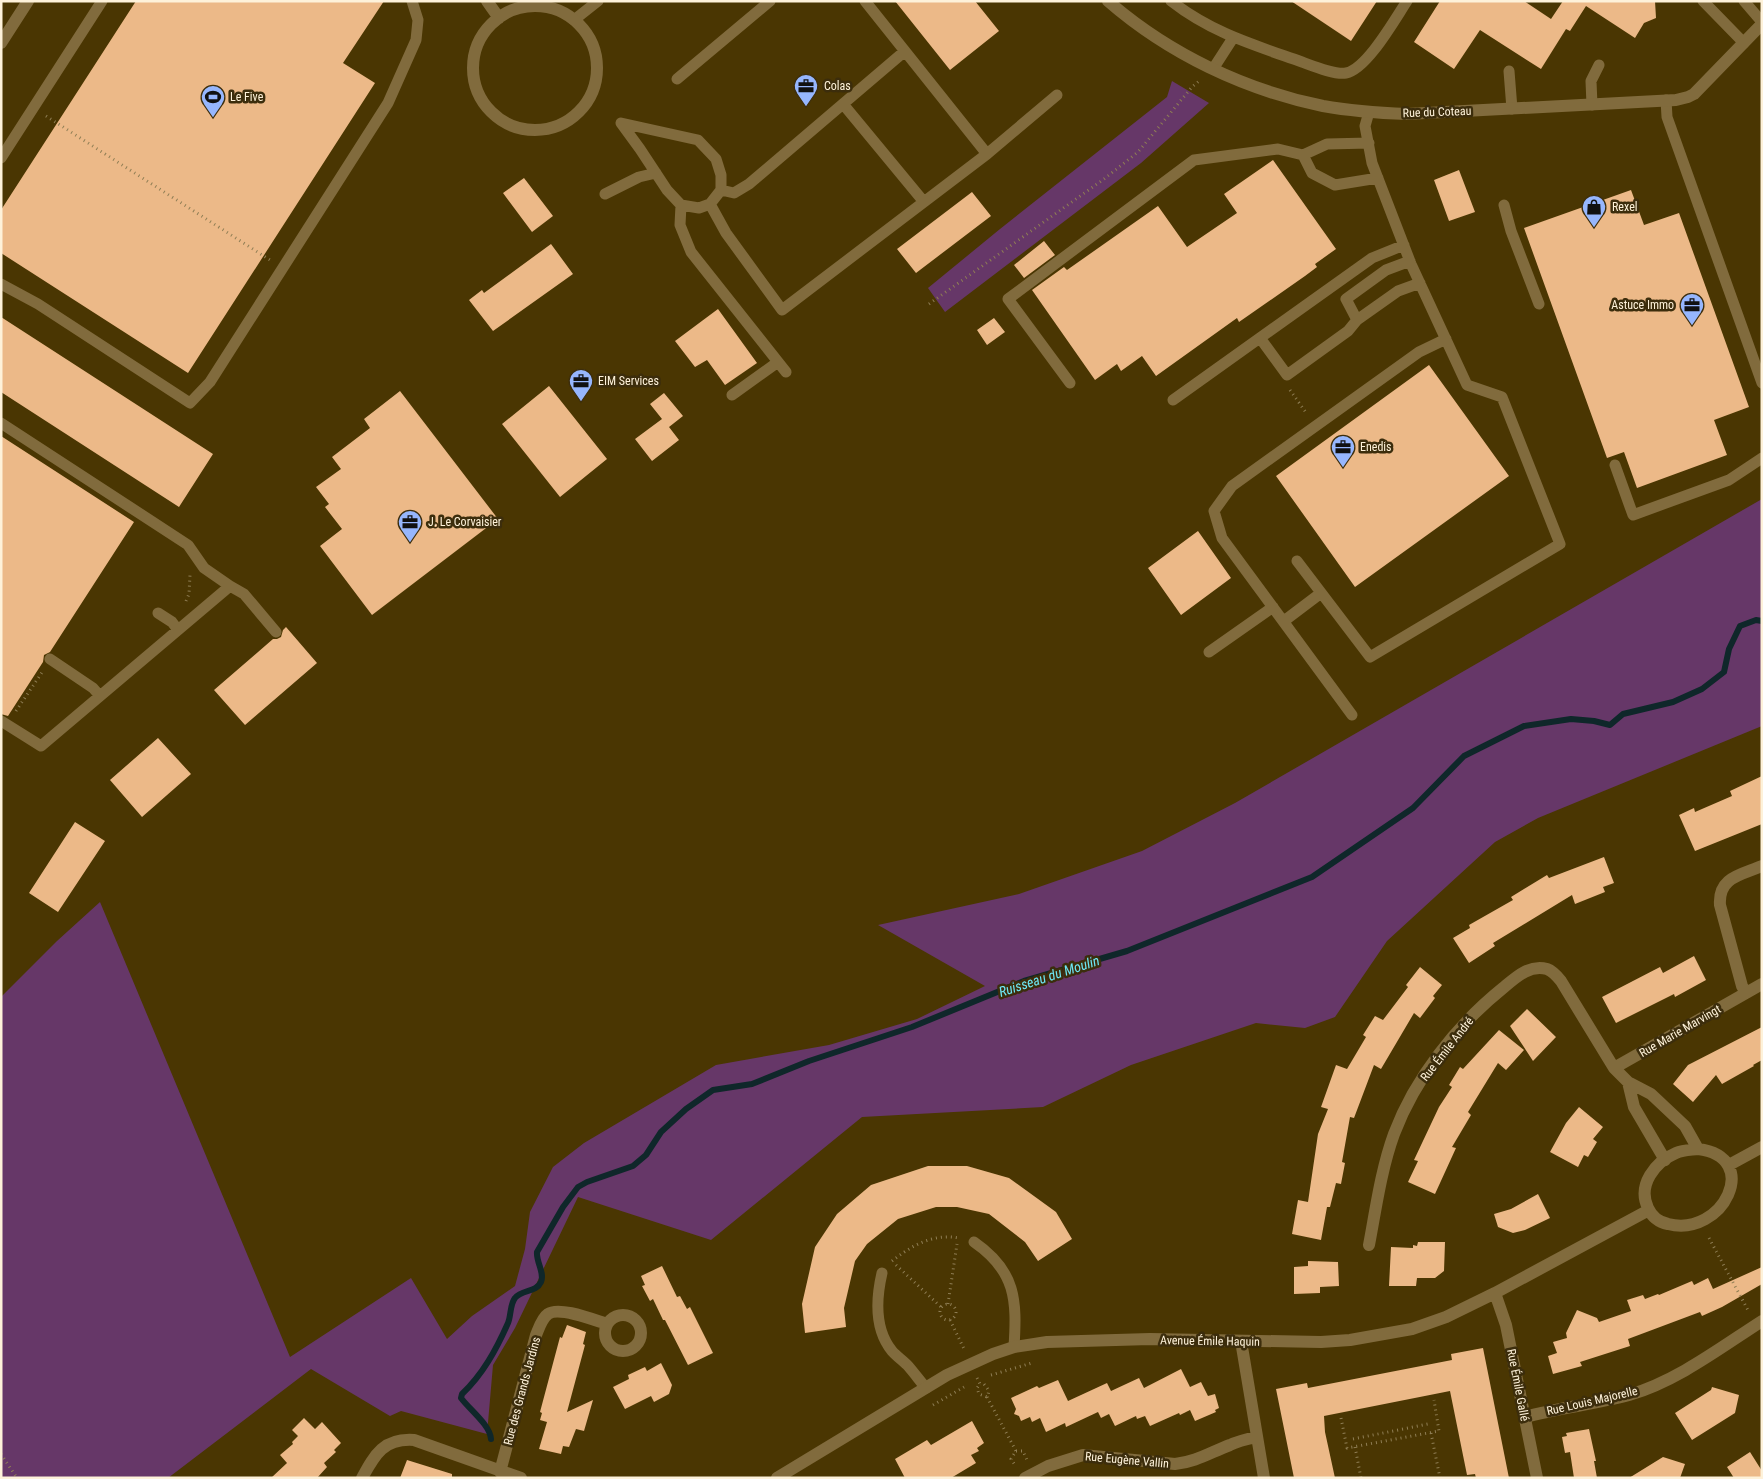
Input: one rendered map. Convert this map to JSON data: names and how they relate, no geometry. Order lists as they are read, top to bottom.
{
  "streets": {
    "street": [
      "Rue du Coteau",
      "Rue Marie Marvingt",
      "Rue Émile André",
      "Avenue Émile Haquin",
      "Rue Émile Gallé",
      "Rue des Grands Jardins",
      "Rue Louis Majorelle",
      "Rue Eugène Vallin"
    ]
  },
  "crossings": [
    ["Rue Marie Marvingt", "Rue Émile André"],
    ["Rue Émile André", "Avenue Émile Haquin"],
    ["Avenue Émile Haquin", "Rue Émile Gallé"],
    ["Rue Émile Gallé", "Rue Louis Majorelle"]
  ],
  "water": ["Ruisseau du Moulin"],
  "places": {
    "office": [
      "Colas",
      "Astuce Immo",
      "EIM Services",
      "Enedis",
      "J. Le Corvaisier"
    ],
    "sports": ["Le Five"],
    "shop": ["Rexel"]
  }
}
